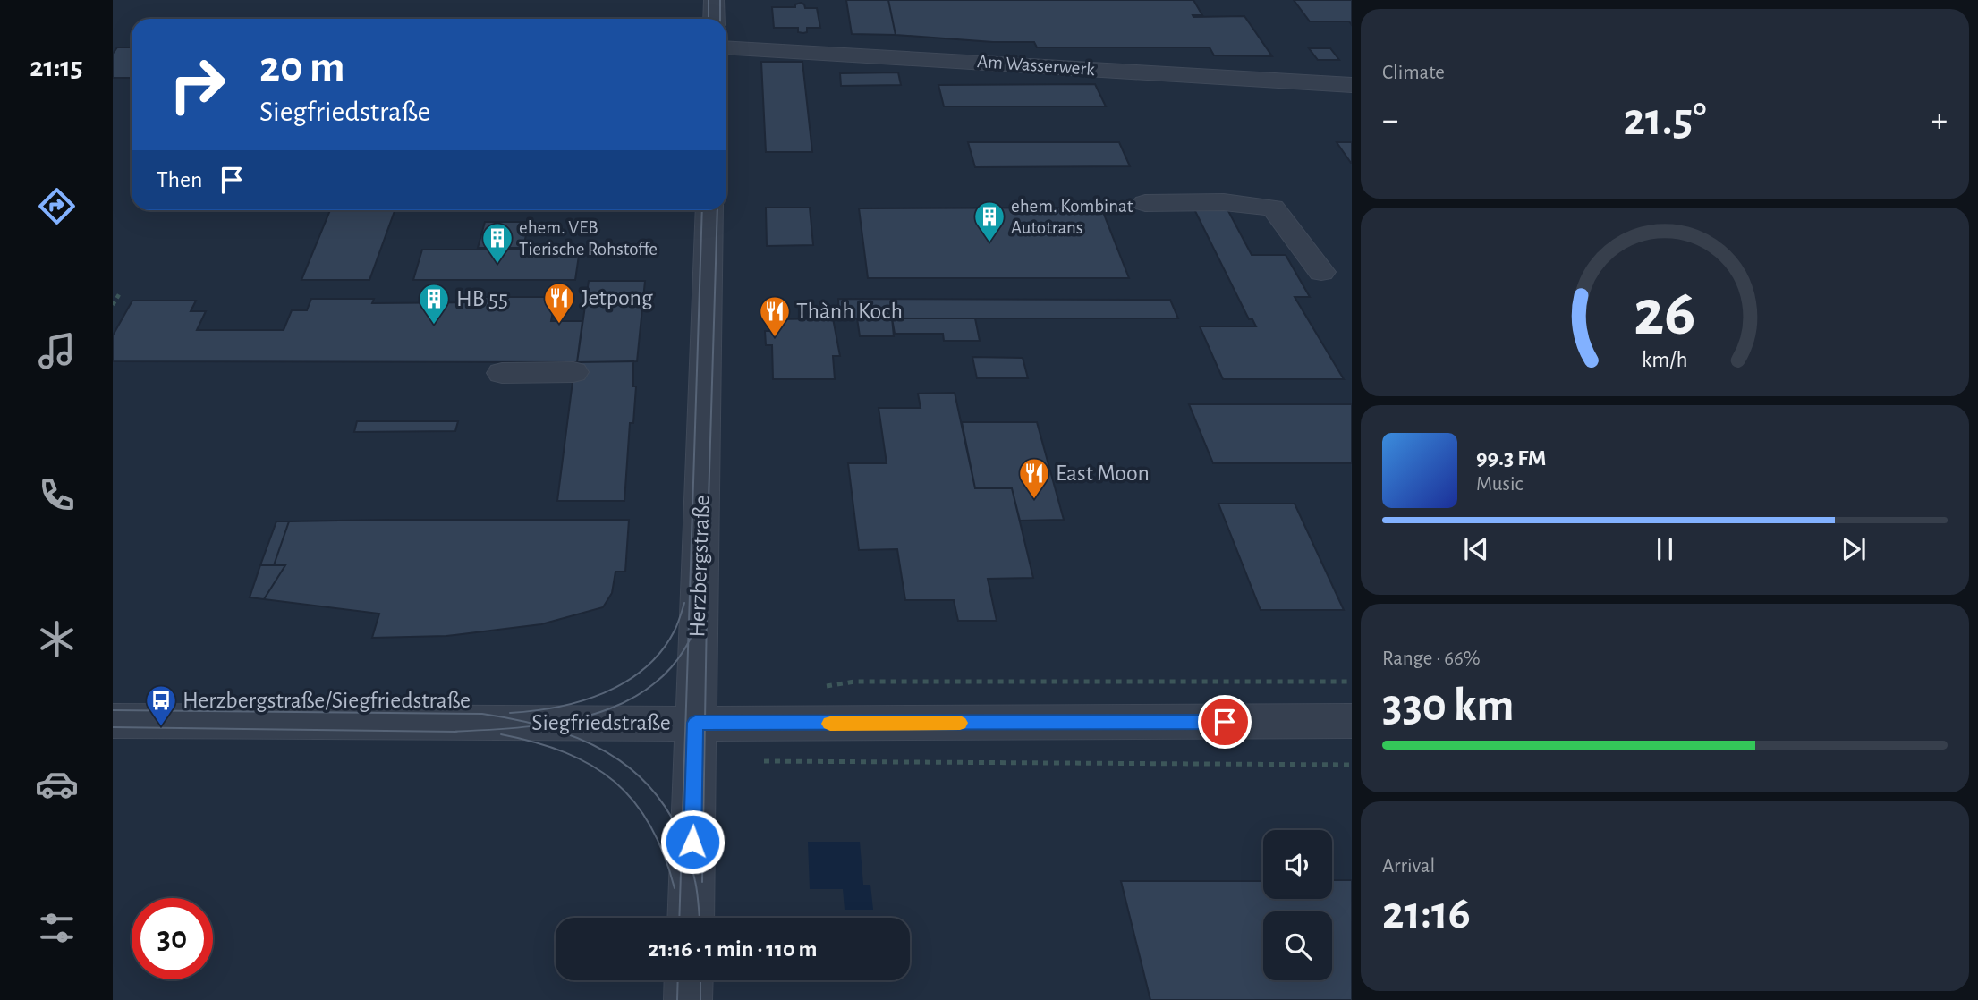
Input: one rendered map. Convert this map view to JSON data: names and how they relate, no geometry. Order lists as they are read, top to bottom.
{
  "streets": {
    "street": ["Am Wasserwerk", "Herzbergstraße", "Siegfriedstraße"]
  },
  "crossings": [
    ["Herzbergstraße", "Siegfriedstraße"]
  ],
  "places": {
    "building": ["ehem. Kombinat Autotrans", "ehem. VEB Tierische Rohstoffe", "HB 55"],
    "restaurant": ["Jetpong", "Thành Koch", "East Moon"],
    "bus stop": ["Herzbergstraße/Siegfriedstraße"]
  },
  "page": {
    "tabs": "21:15",
    "tile": [
      "Climate",
      ["Range · 66%", "330 km"],
      ["Arrival", "21:16"]
    ],
    "turn": ["20 m", "Siegfriedstraße"],
    "heat": ["−", "21.5°", "+"],
    "then": "Then",
    "song": ["99.3 FM", "Music"],
    "limit": "30",
    "trip": "21:16 · 1 min · 110 m",
    "gauge": ["26", "km/h"]
  }
}
